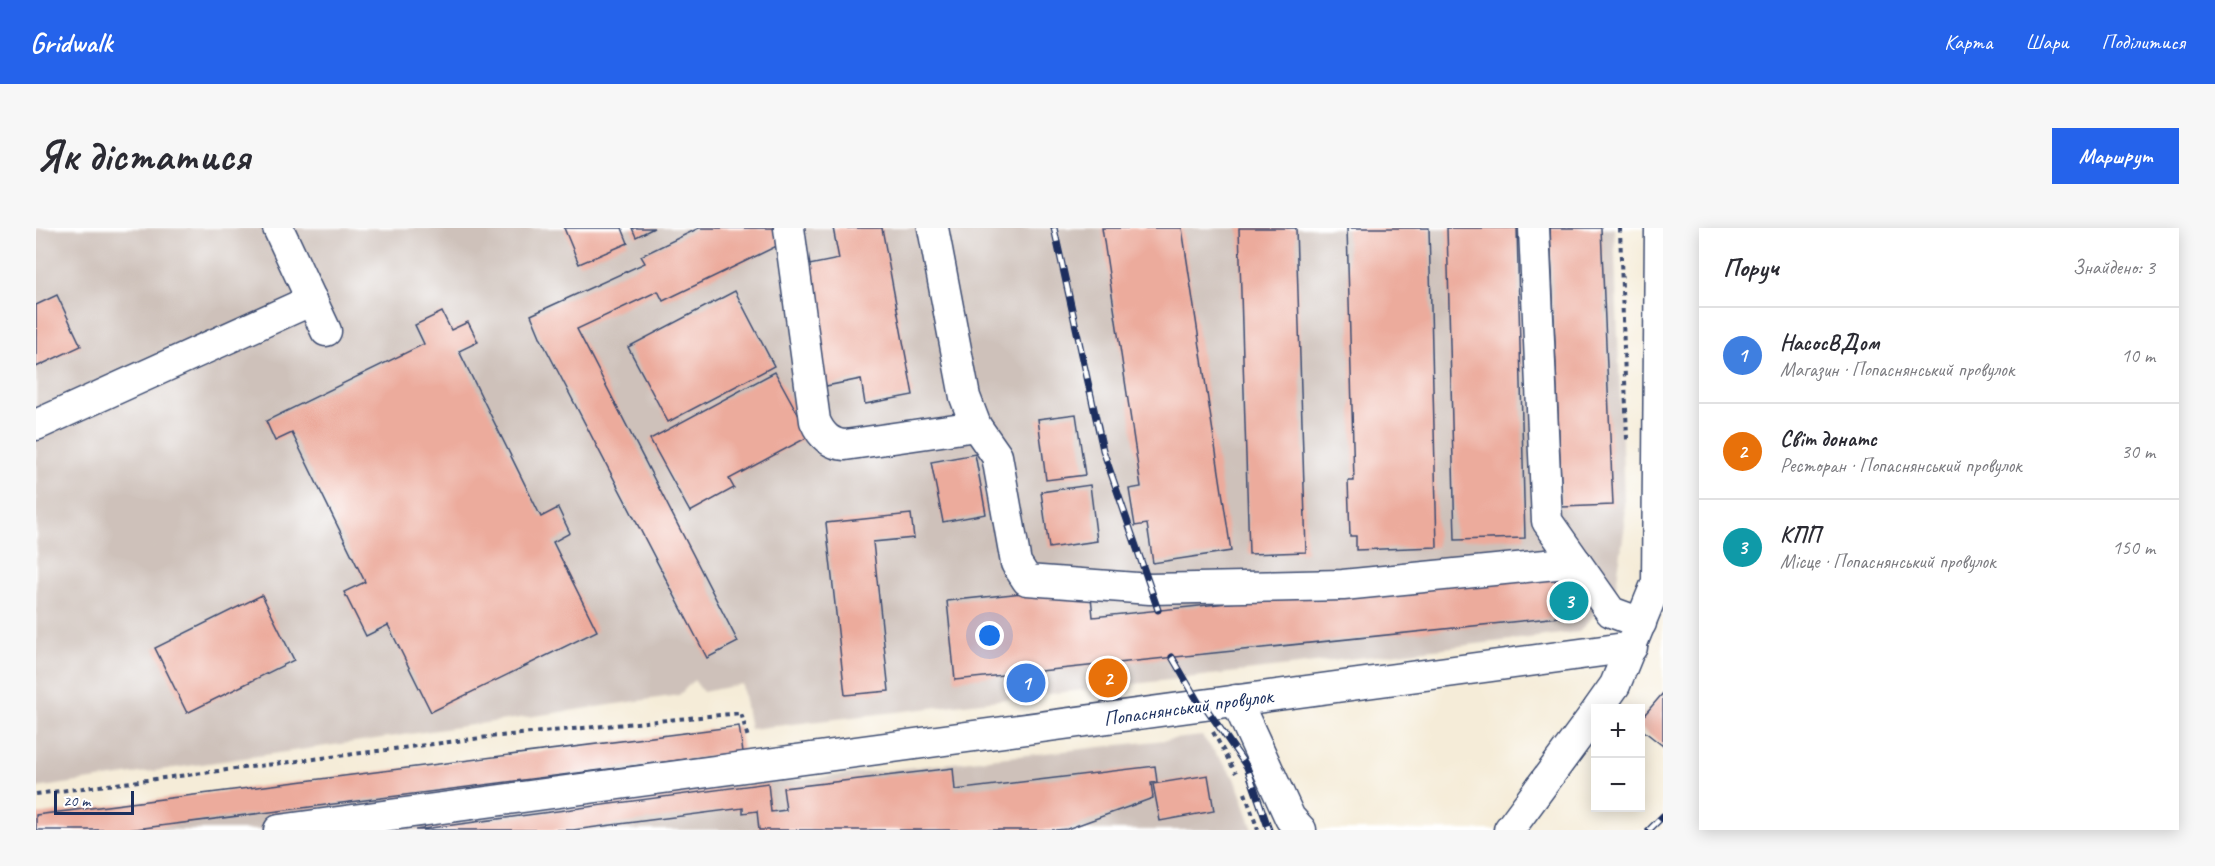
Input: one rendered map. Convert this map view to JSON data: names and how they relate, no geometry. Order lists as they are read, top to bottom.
{
  "streets": {
    "street": ["Попаснянський провулок"]
  },
  "scale_bar": "20 m",
  "page": {
    "header": "Gridwalk",
    "nav": ["Карта", "Шари", "Поділитися"],
    "buttons": "Маршрут",
    "title": "Як дістатися",
    "heading": ["Поруч", "Знайдено: 3"],
    "list": [
      {
        "mark": "1",
        "name": "НасосВДом",
        "note": "Магазин · Попаснянський провулок",
        "value": "10 m"
      },
      {
        "mark": "2",
        "name": "Світ донатс",
        "note": "Ресторан · Попаснянський провулок",
        "value": "30 m"
      },
      {
        "mark": "3",
        "name": "КПП",
        "note": "Місце · Попаснянський провулок",
        "value": "150 m"
      }
    ],
    "pins": ["3", "2", "1"],
    "map_buttons": ["+", "−"],
    "scale": "20 m"
  }
}
